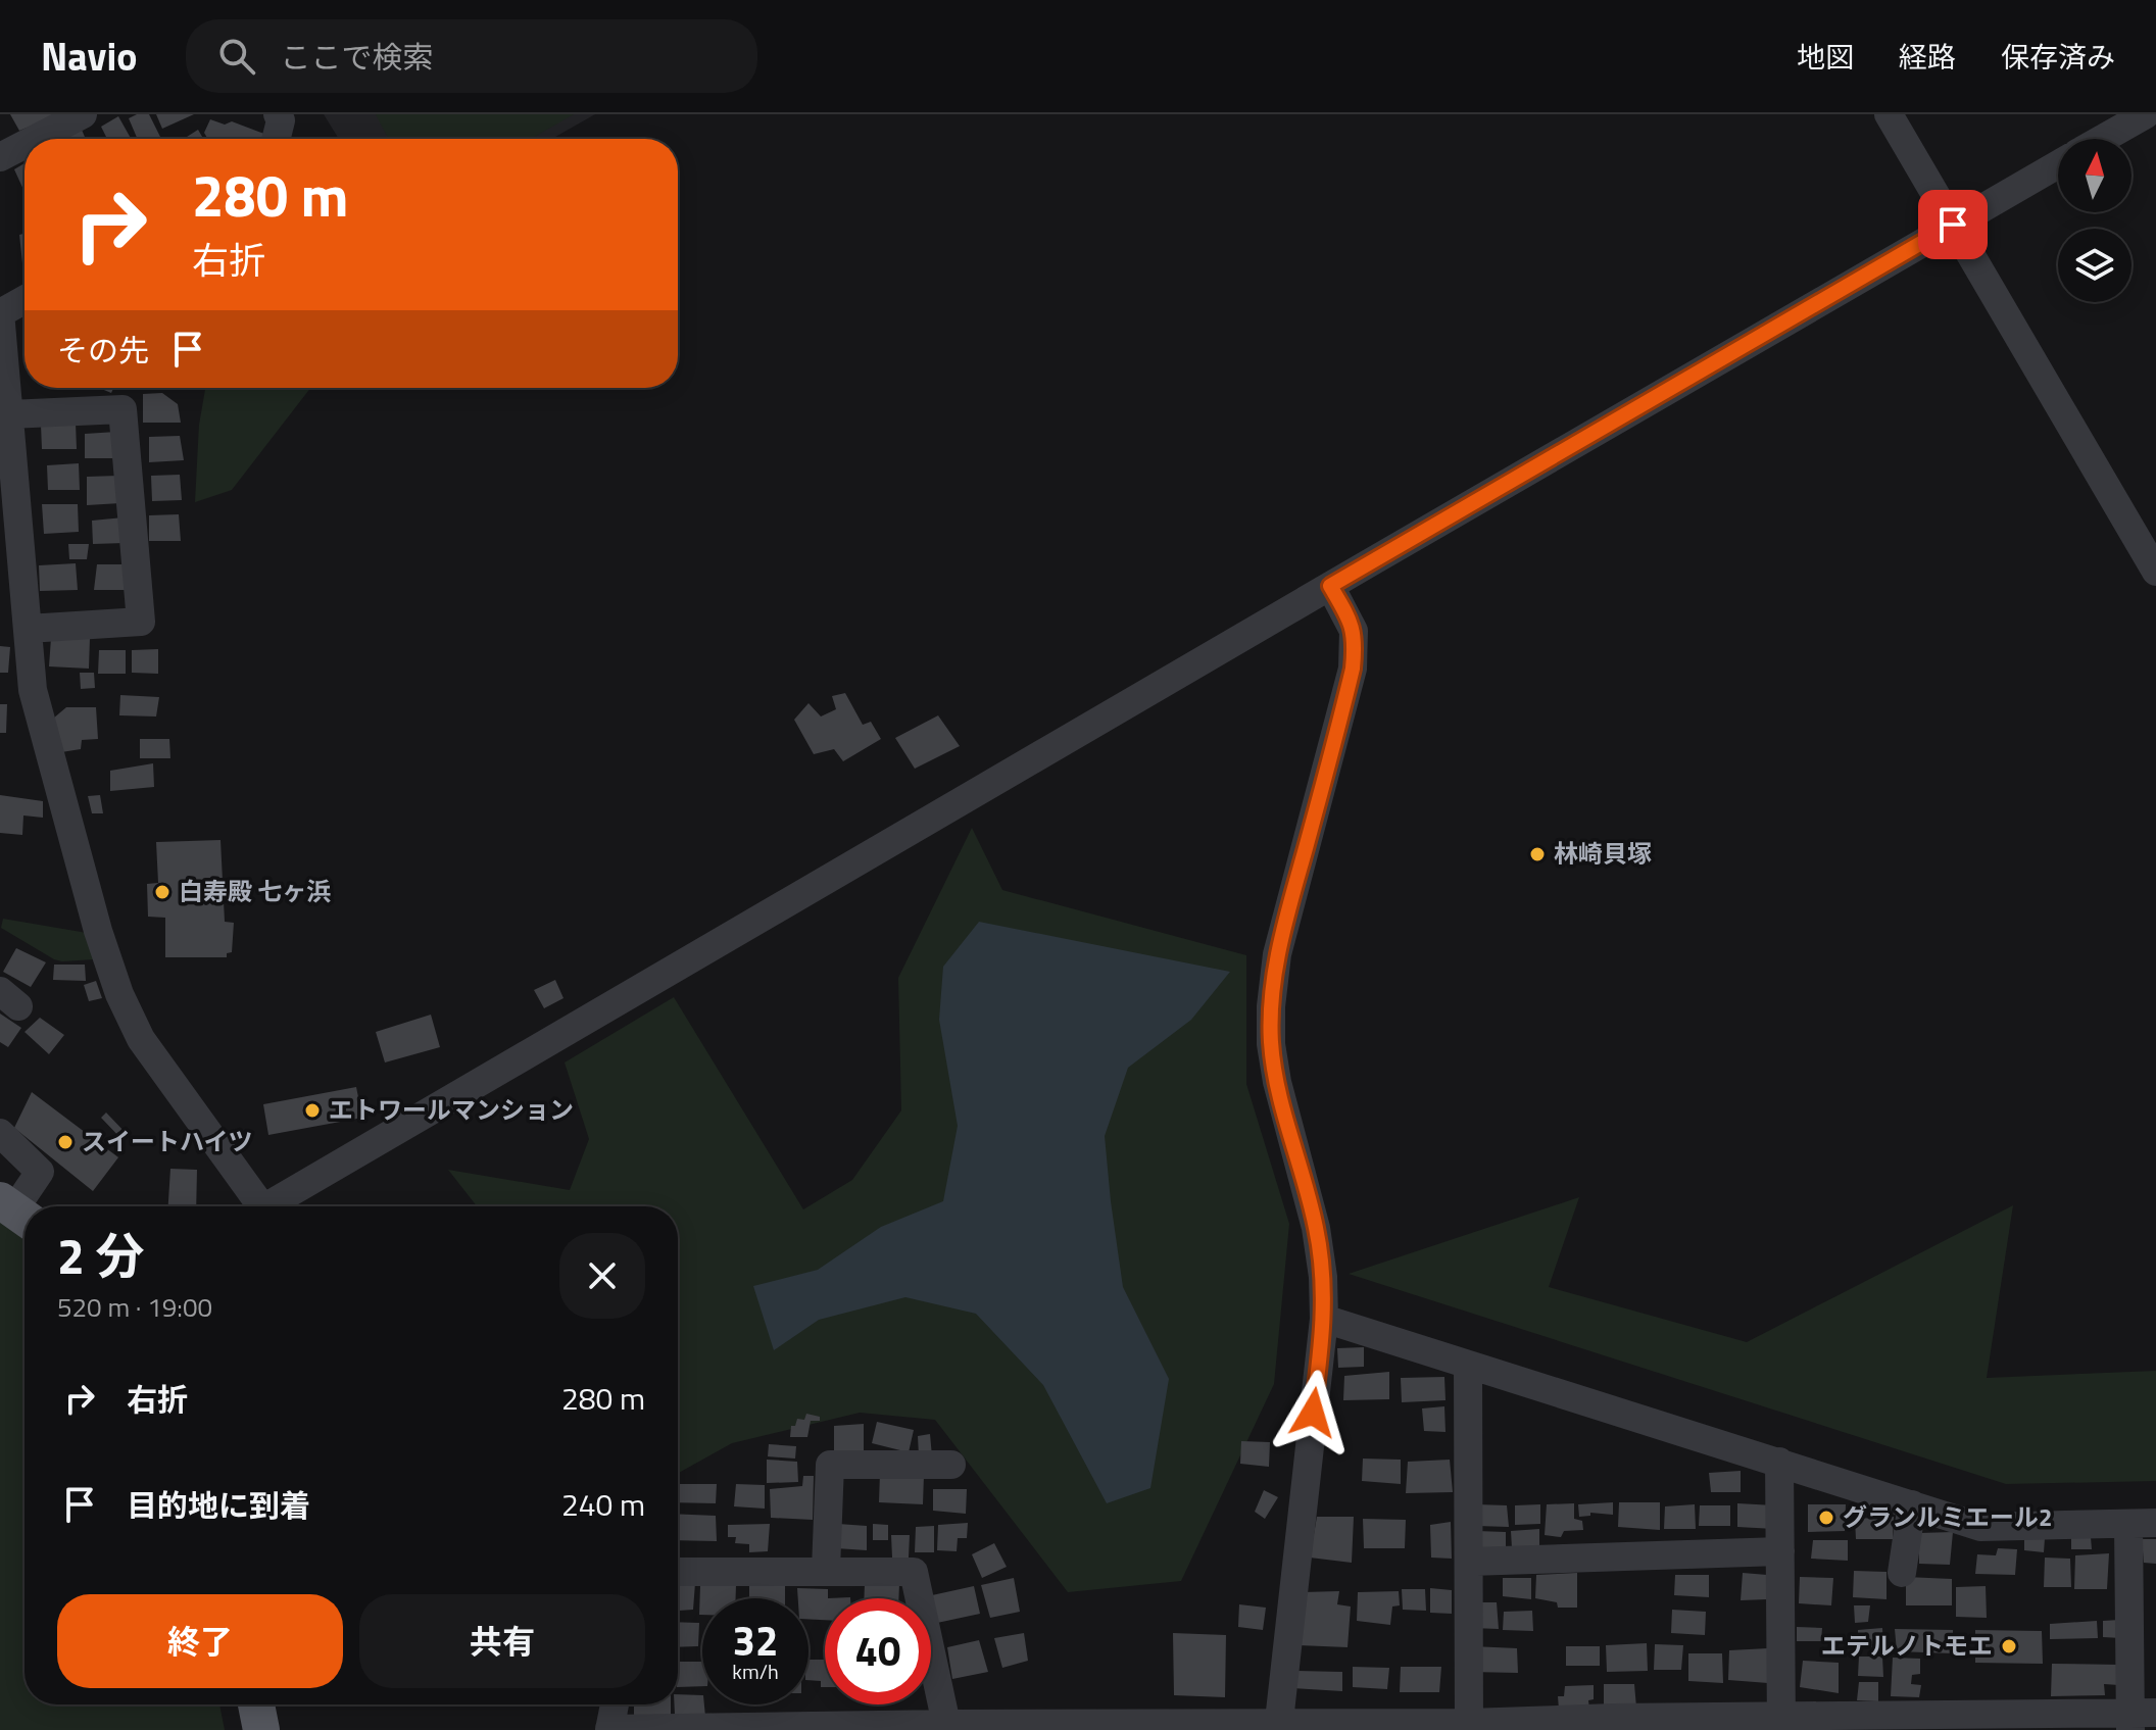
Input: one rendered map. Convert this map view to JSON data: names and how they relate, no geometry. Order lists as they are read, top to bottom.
{
  "places": [
    "林崎貝塚",
    "白寿殿 七ヶ浜",
    "エトワールマンション",
    "スイートハイツ",
    "グランルミエール2",
    "エテルノトモエ"
  ],
  "north": "top",
  "page": {
    "header": "Navio",
    "search": "ここで検索",
    "nav": ["地図", "経路", "保存済み"],
    "turn": ["280 m", "右折"],
    "then": "その先",
    "heading": ["2 分", "520 m · 19:00"],
    "list": [
      {
        "name": "右折",
        "value": "280 m"
      },
      {
        "name": "目的地に到着",
        "value": "240 m"
      }
    ],
    "buttons": ["終了", "共有"],
    "speed": "32 km/h",
    "limit": "40"
  }
}
